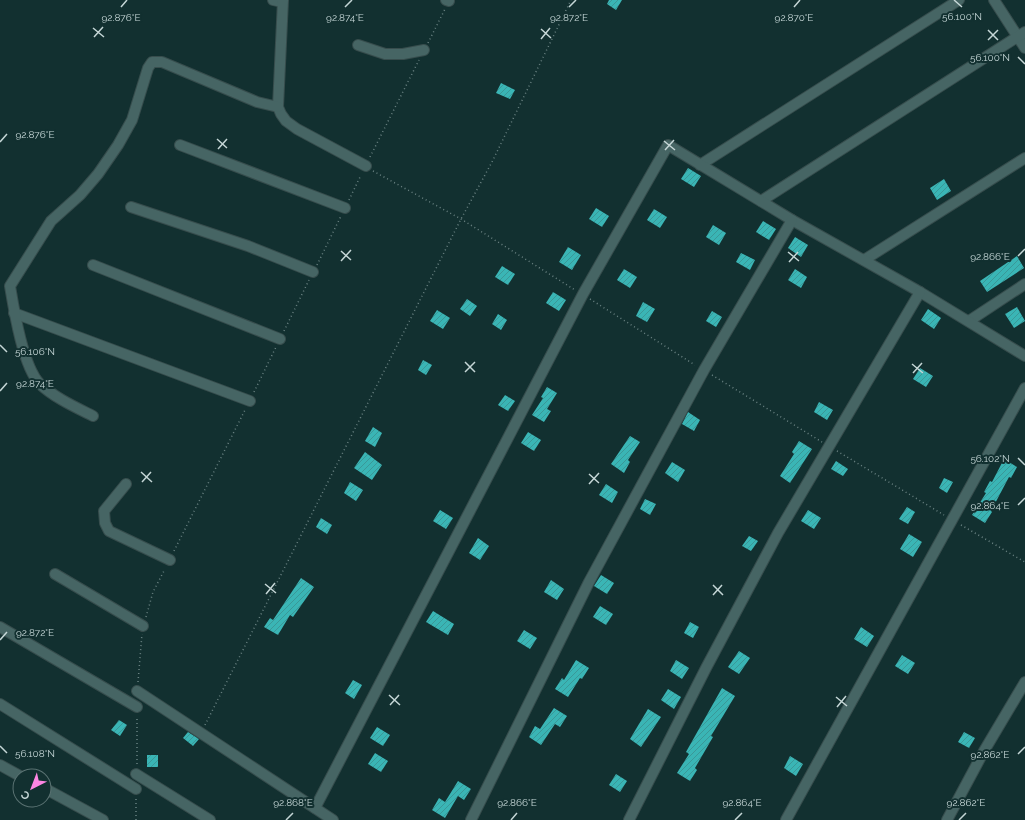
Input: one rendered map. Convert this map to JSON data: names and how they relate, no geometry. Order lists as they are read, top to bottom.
{
  "north": "bottom left",
  "coordinates": [
    "56.100°N",
    "92.874°E",
    "92.872°E",
    "92.870°E",
    "92.876°E",
    "92.866°E",
    "56.106°N",
    "56.102°N",
    "92.864°E",
    "56.108°N",
    "92.862°E",
    "92.868°E"
  ]
}
